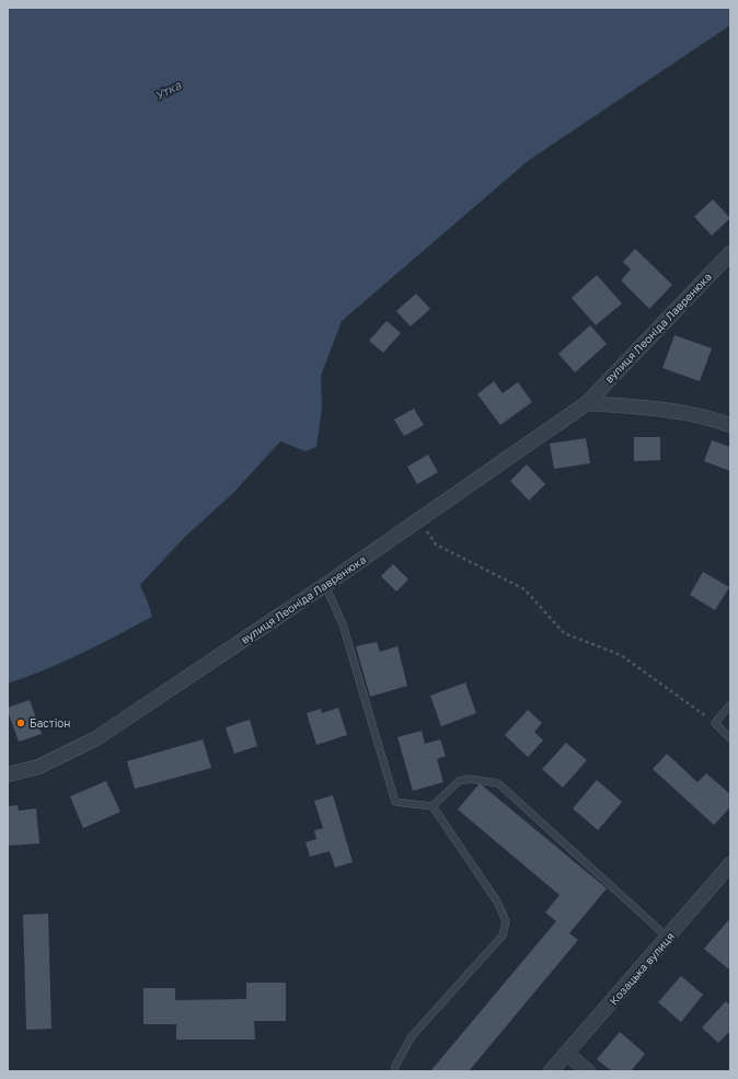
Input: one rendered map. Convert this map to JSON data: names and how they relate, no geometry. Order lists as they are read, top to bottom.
{
  "streets": {
    "street": ["вулиця Леоніда Лавренюка", "Козацька вулиця"]
  },
  "water": ["Утка"],
  "places": ["Бастіон"]
}
